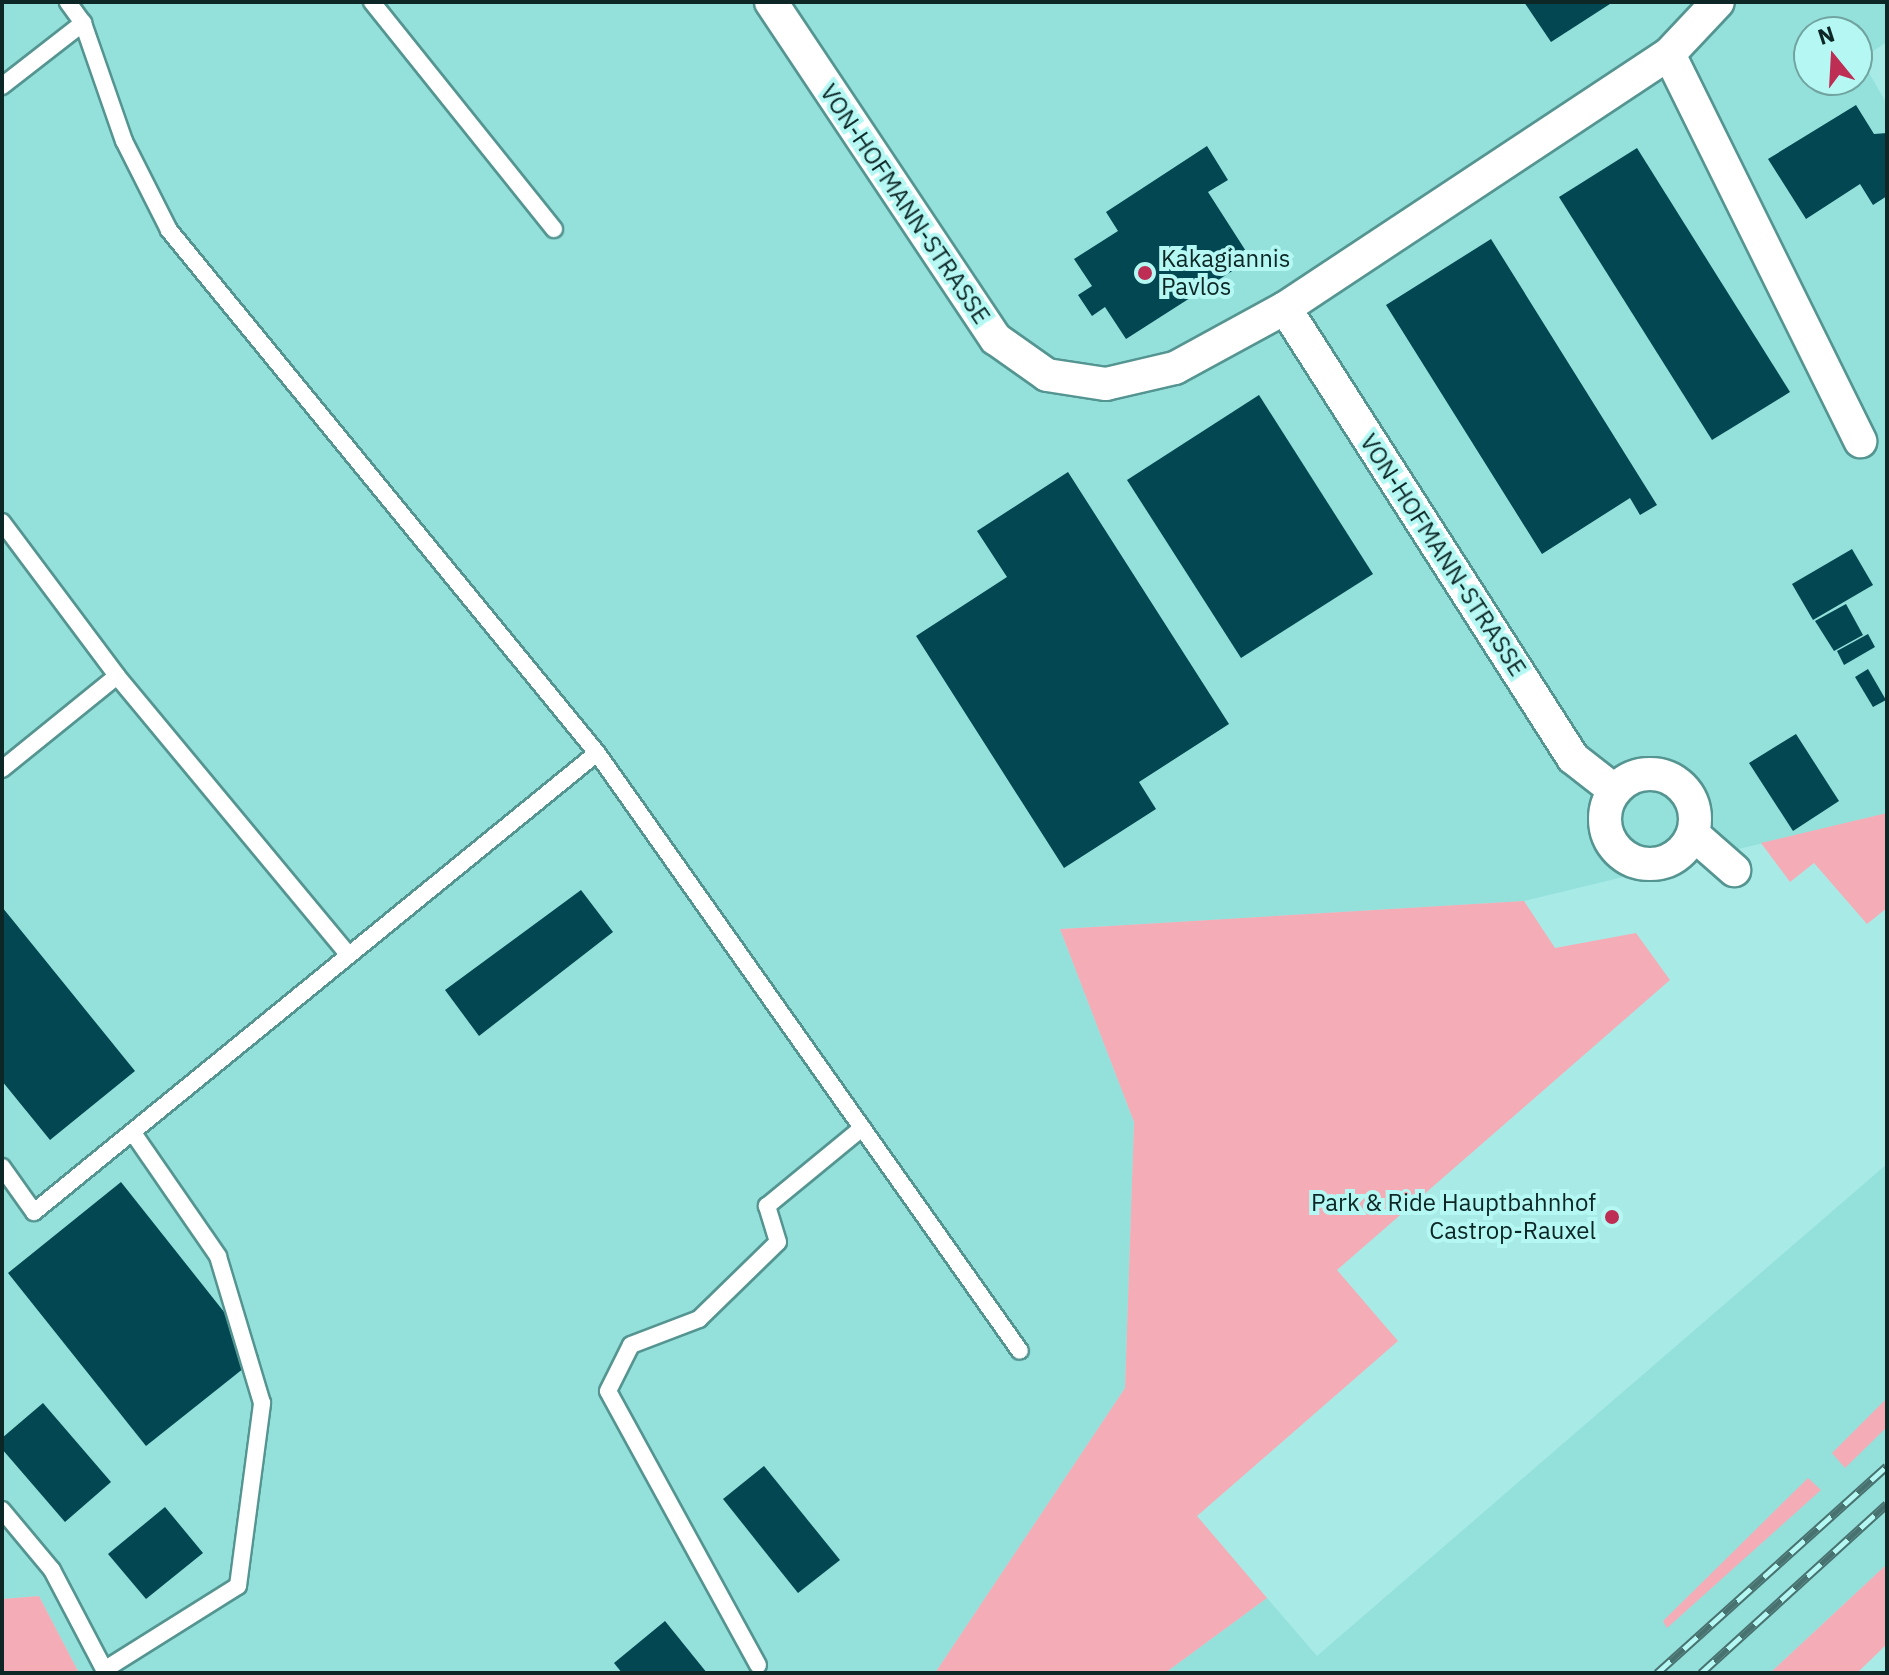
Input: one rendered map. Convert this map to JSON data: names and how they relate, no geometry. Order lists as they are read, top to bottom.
{
  "streets": {
    "street": ["VON-HOFMANN-STRASSE"]
  },
  "places": ["Kakagiannis Pavlos", "Park & Ride Hauptbahnhof Castrop-Rauxel"],
  "north": "top"
}
